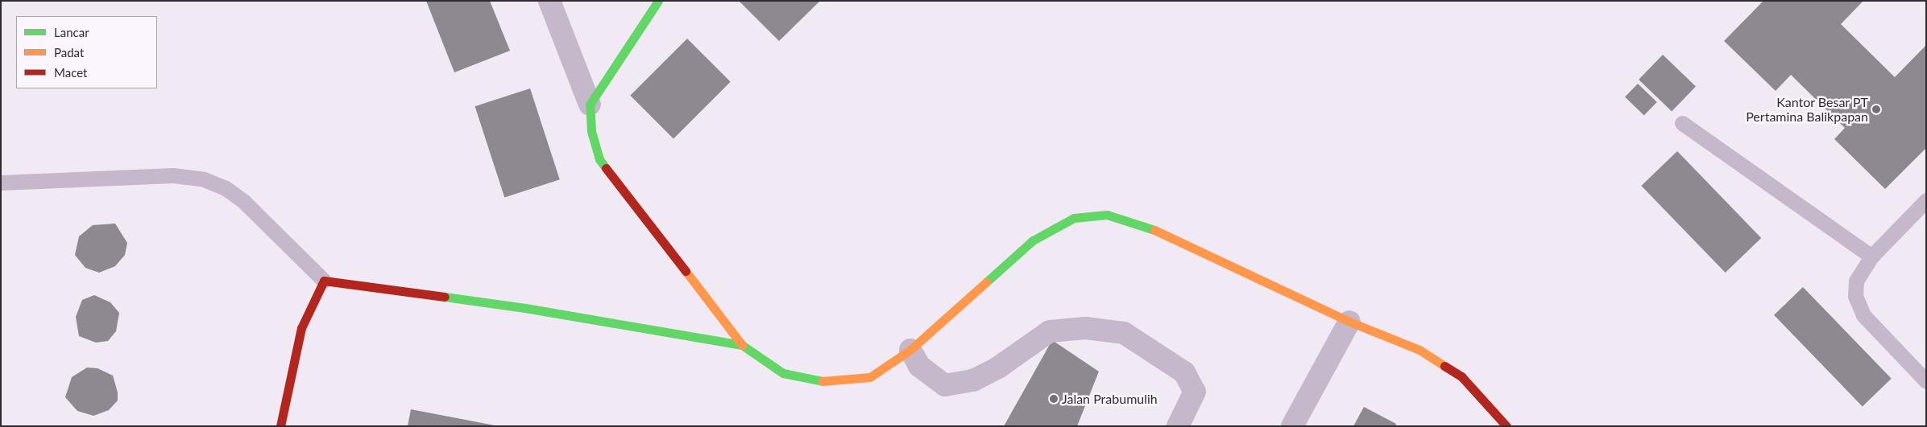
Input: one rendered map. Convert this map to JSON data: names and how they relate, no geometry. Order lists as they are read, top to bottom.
{
  "places": ["Kantor Besar PT Pertamina Balikpapan", "Jalan Prabumulih"],
  "legend": ["Lancar", "Padat", "Macet"]
}
